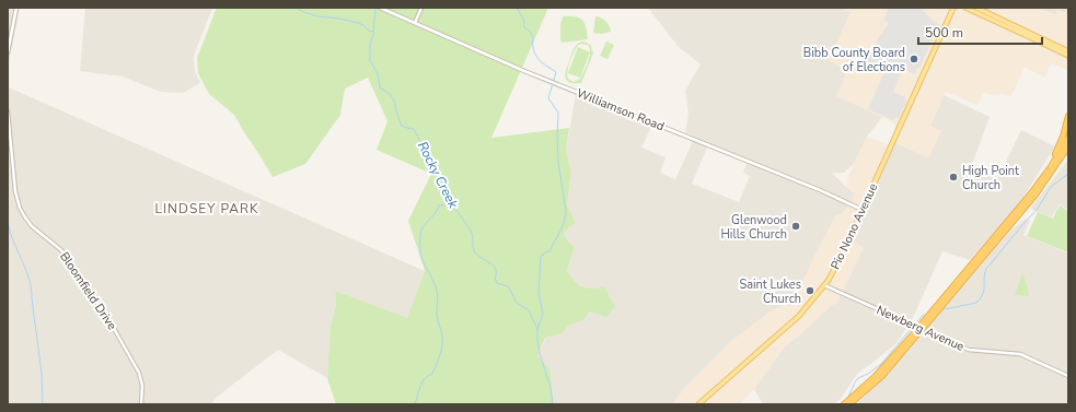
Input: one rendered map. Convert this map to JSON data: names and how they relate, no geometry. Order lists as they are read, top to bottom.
{
  "streets": {
    "main road": ["Pio Nono Avenue"],
    "street": ["Williamson Road", "Bloomfield Drive", "Newberg Avenue"]
  },
  "crossings": [
    ["Williamson Road", "Pio Nono Avenue"],
    ["Pio Nono Avenue", "Newberg Avenue"]
  ],
  "districts": ["LINDSEY PARK"],
  "water": ["Rocky Creek"],
  "places": [
    "Bibb County Board of Elections",
    "High Point Church",
    "Glenwood Hills Church",
    "Saint Lukes Church"
  ],
  "scale_bar": "500 m"
}
